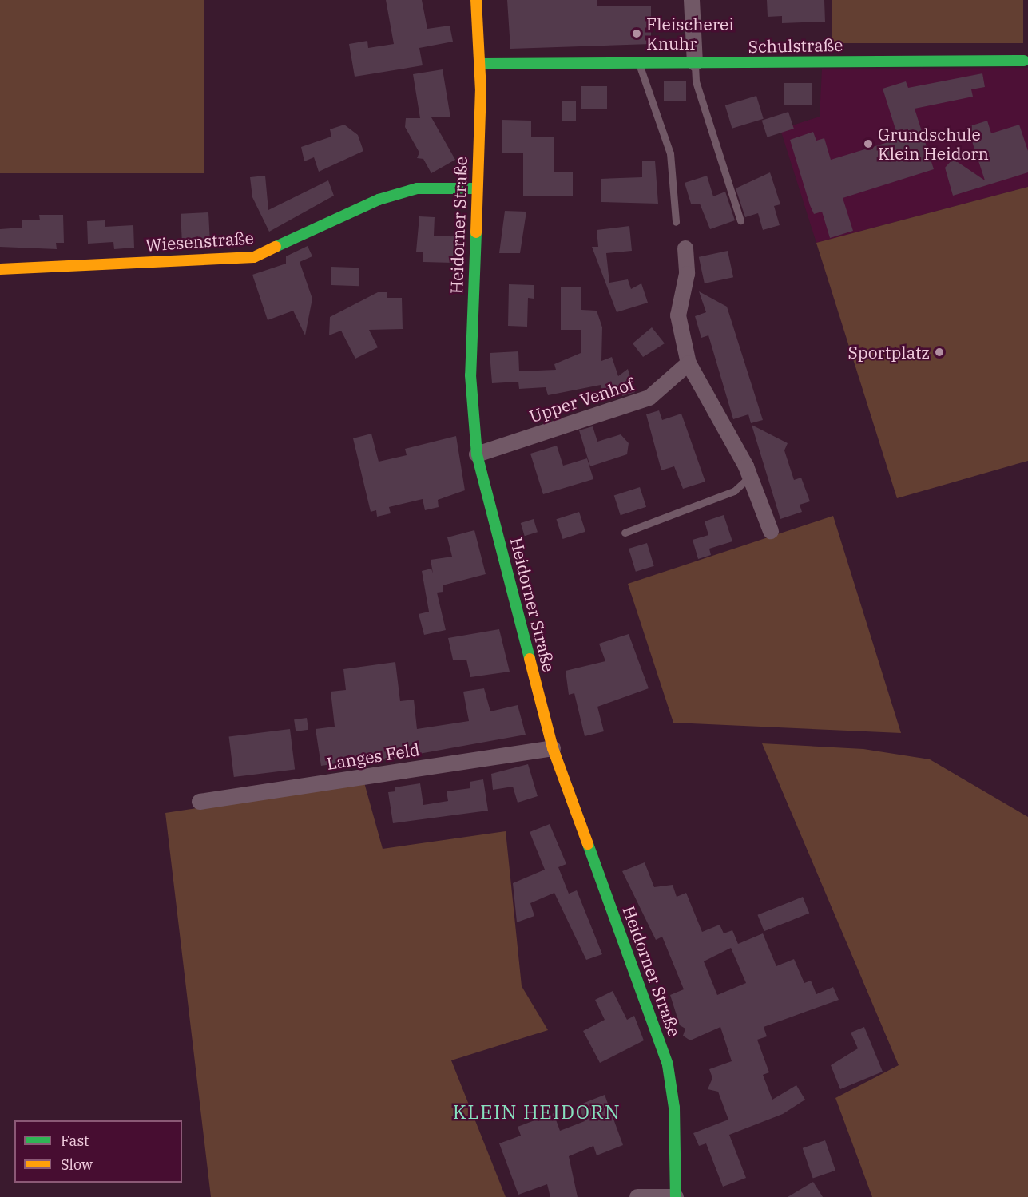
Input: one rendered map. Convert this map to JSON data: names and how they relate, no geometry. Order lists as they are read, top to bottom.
{
  "streets": {
    "main road": ["Schulstraße", "Heidorner Straße", "Wiesenstraße"],
    "street": ["Upper Venhof", "Langes Feld"]
  },
  "crossings": [
    ["Schulstraße", "Heidorner Straße"],
    ["Heidorner Straße", "Wiesenstraße"],
    ["Heidorner Straße", "Upper Venhof"],
    ["Heidorner Straße", "Langes Feld"]
  ],
  "districts": ["KLEIN HEIDORN"],
  "places": ["Fleischerei Knuhr", "Grundschule Klein Heidorn", "Sportplatz"],
  "legend": ["Fast", "Slow"]
}
